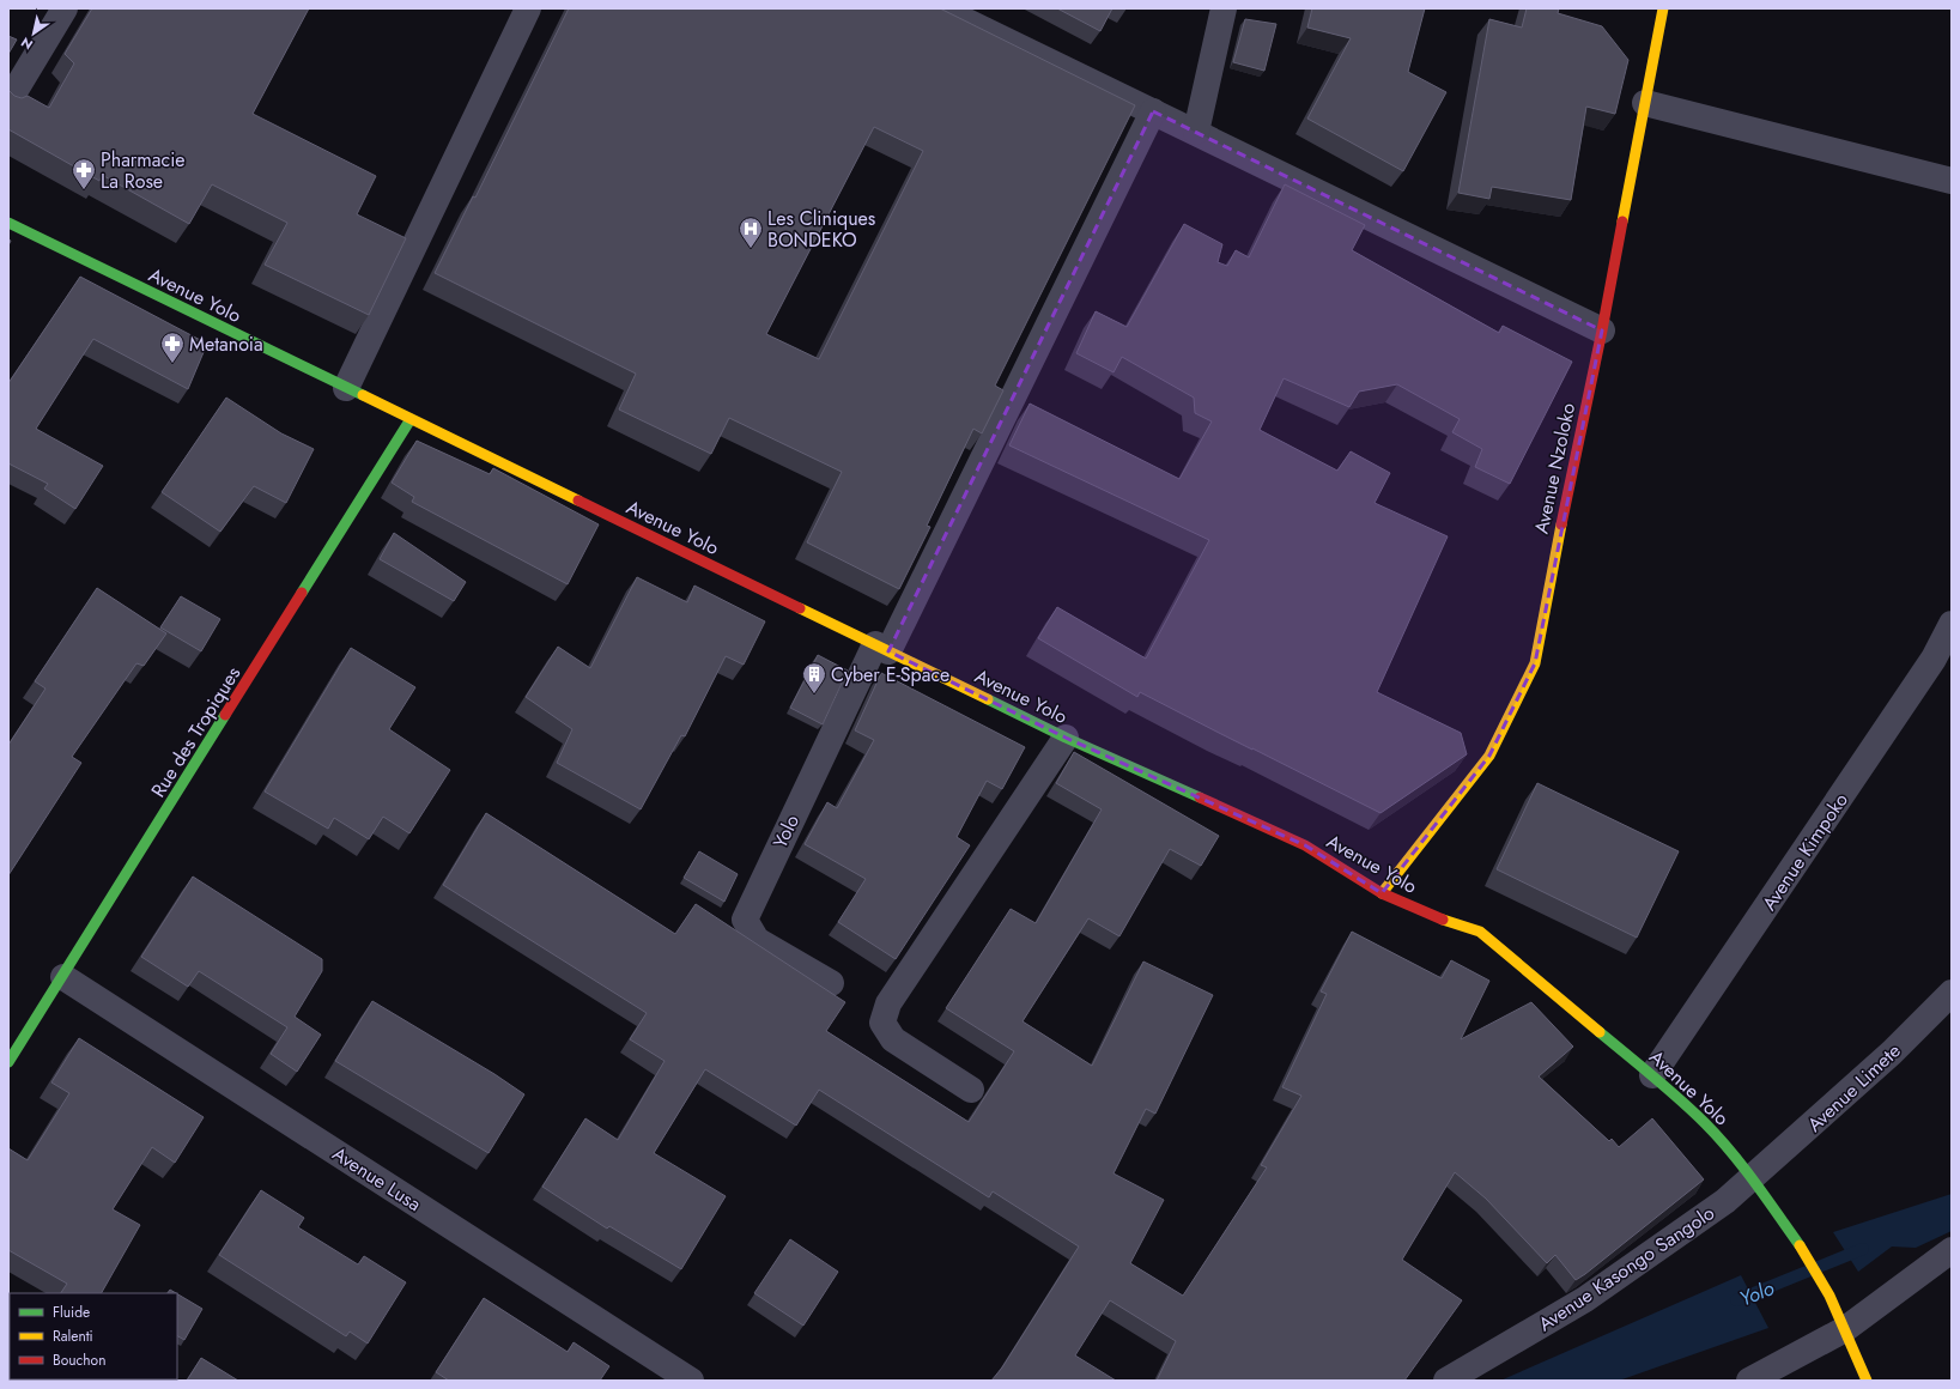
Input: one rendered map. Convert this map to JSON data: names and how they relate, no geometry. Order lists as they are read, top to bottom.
{
  "streets": {
    "street": [
      "Avenue Yolo",
      "Avenue Nzoloko",
      "Rue des Tropiques",
      "Yolo",
      "Avenue Kimpoko",
      "Avenue Limete",
      "Avenue Lusa",
      "Avenue Kasongo Sangolo"
    ]
  },
  "crossings": [
    ["Avenue Yolo", "Avenue Nzoloko"],
    ["Avenue Yolo", "Rue des Tropiques"],
    ["Avenue Yolo", "Yolo"],
    ["Avenue Yolo", "Avenue Kimpoko"],
    ["Avenue Yolo", "Avenue Limete"],
    ["Avenue Yolo", "Avenue Kasongo Sangolo"],
    ["Rue des Tropiques", "Avenue Lusa"],
    ["Avenue Limete", "Avenue Kasongo Sangolo"]
  ],
  "water": ["Yolo"],
  "places": {
    "pharmacy": ["Pharmacie La Rose", "Metanoia"],
    "hospital": ["Les Cliniques BONDEKO"],
    "building": ["Cyber E-Space"]
  },
  "legend": ["Fluide", "Ralenti", "Bouchon"],
  "north": "bottom left"
}
